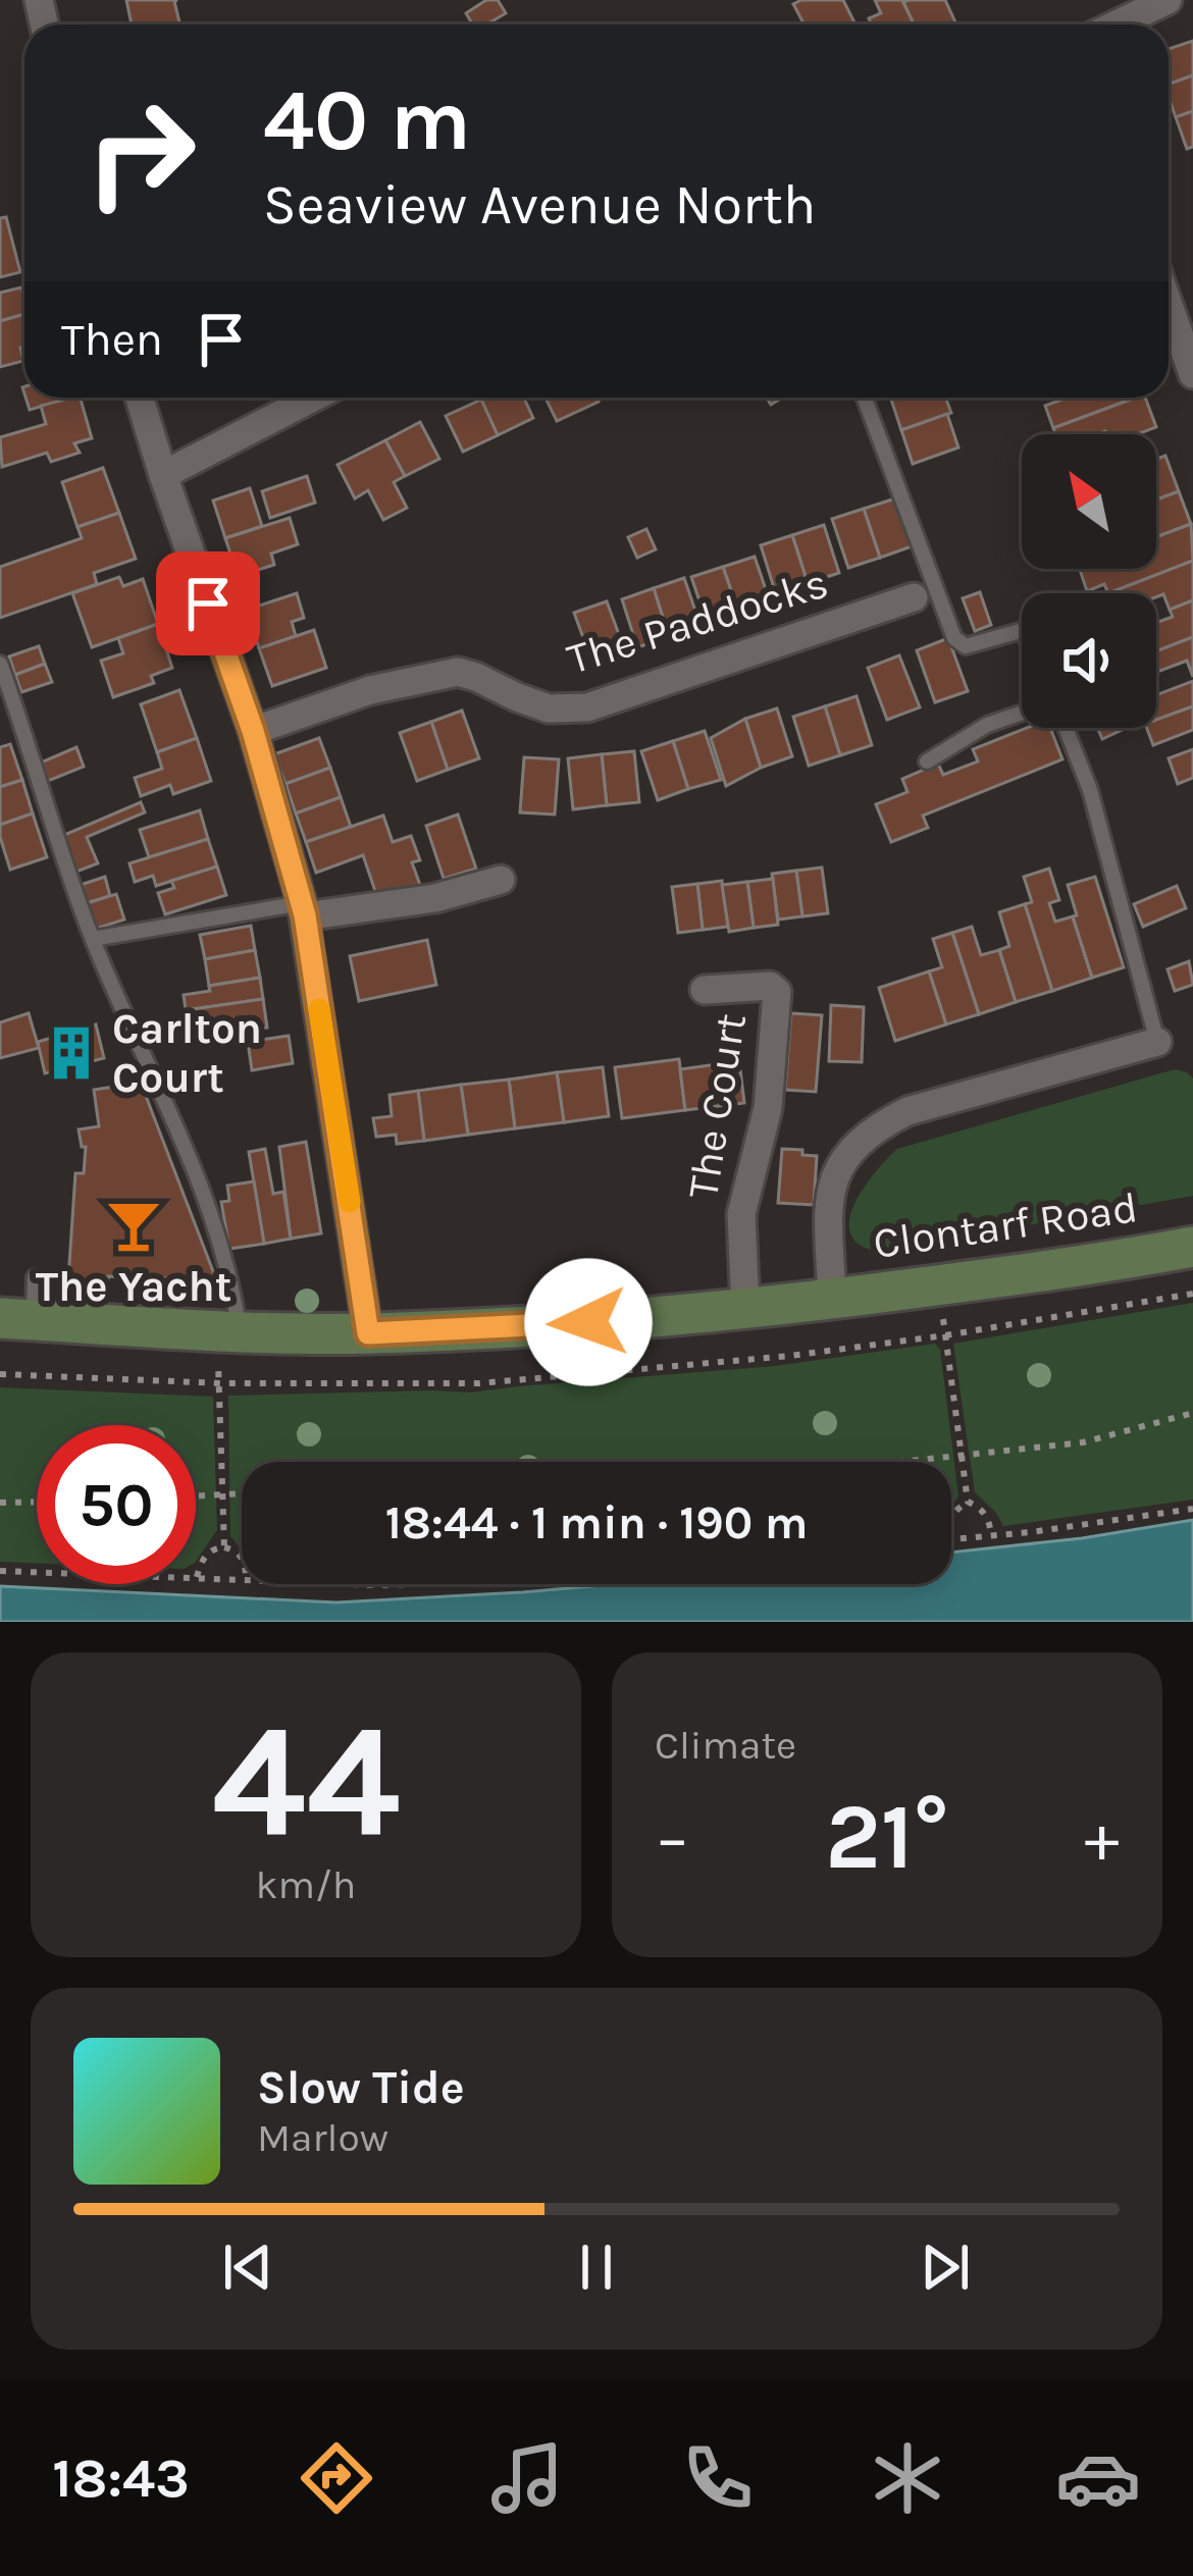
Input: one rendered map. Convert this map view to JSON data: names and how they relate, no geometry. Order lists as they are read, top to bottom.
{
  "streets": {
    "main road": ["Clontarf Road"],
    "street": ["The Paddocks", "The Court"]
  },
  "crossings": [
    ["The Court", "Clontarf Road"]
  ],
  "places": {
    "building": ["Carlton Court"],
    "bar": ["The Yacht"]
  },
  "north": "top left",
  "page": {
    "turn": ["40 m", "Seaview Avenue North"],
    "then": "Then",
    "limit": "50",
    "trip": "18:44 · 1 min · 190 m",
    "tile": [
      ["44", "km/h"],
      "Climate"
    ],
    "heat": ["−", "21°", "+"],
    "song": ["Slow Tide", "Marlow"],
    "tabs": "18:43"
  }
}
